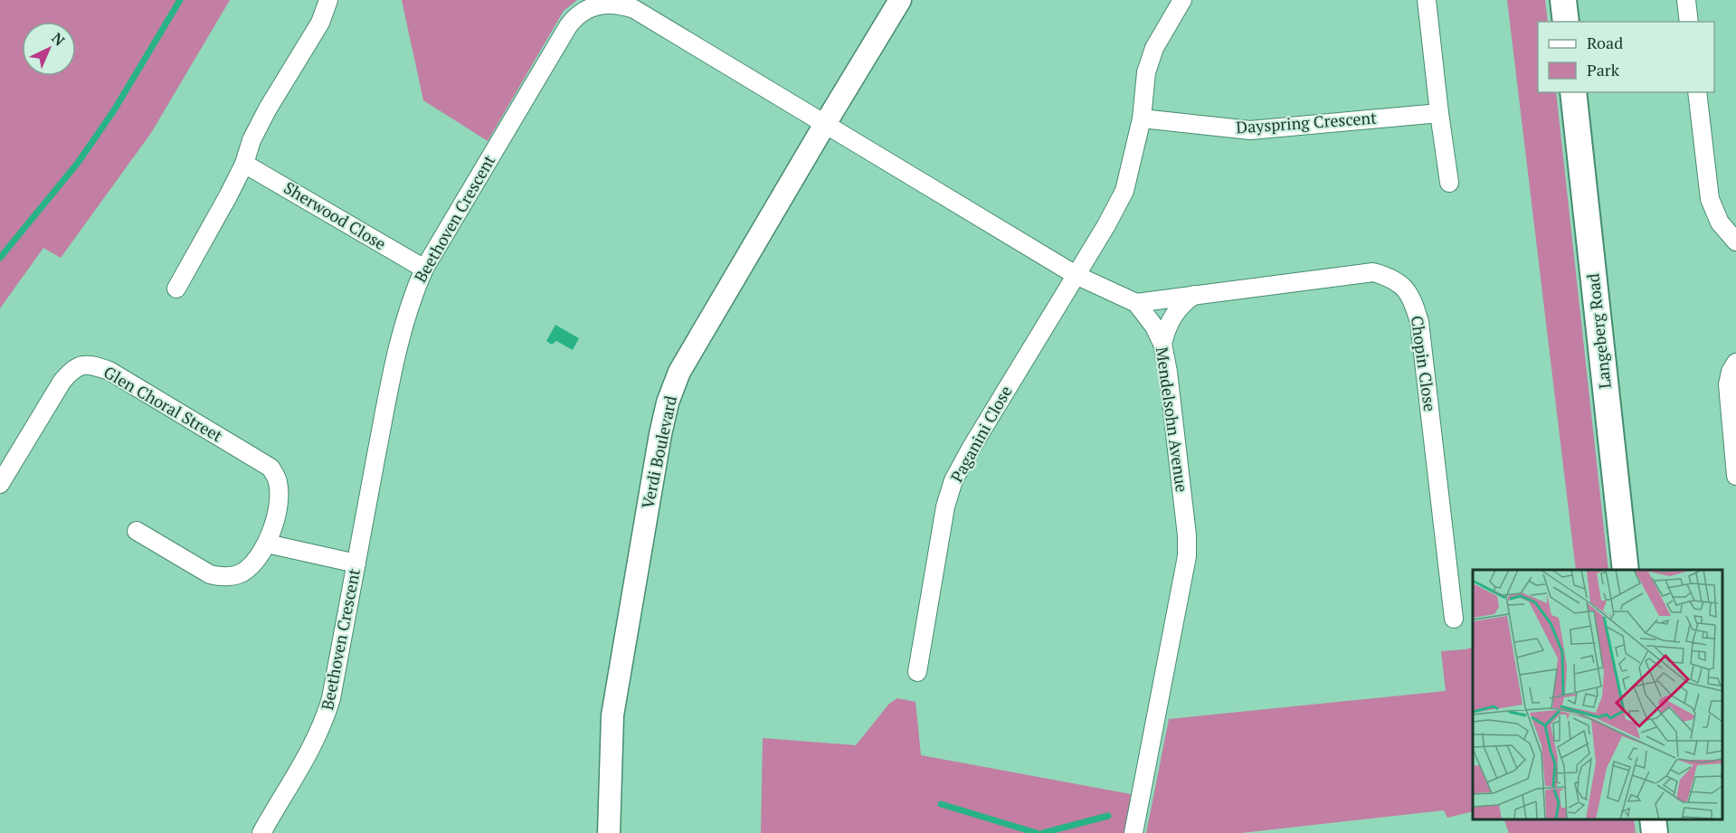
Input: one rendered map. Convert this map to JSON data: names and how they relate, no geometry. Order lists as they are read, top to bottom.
{
  "streets": {
    "main road": ["Langeberg Road"],
    "street": [
      "Dayspring Crescent",
      "Sherwood Close",
      "Beethoven Crescent",
      "Chopin Close",
      "Glen Choral Street",
      "Mendelsohn Avenue",
      "Paganini Close",
      "Verdi Boulevard"
    ]
  },
  "crossings": [
    ["Sherwood Close", "Beethoven Crescent"],
    ["Beethoven Crescent", "Mendelsohn Avenue"],
    ["Beethoven Crescent", "Verdi Boulevard"],
    ["Chopin Close", "Mendelsohn Avenue"],
    ["Mendelsohn Avenue", "Paganini Close"],
    ["Mendelsohn Avenue", "Verdi Boulevard"]
  ],
  "legend": ["Road", "Park"],
  "north": "top right"
}
